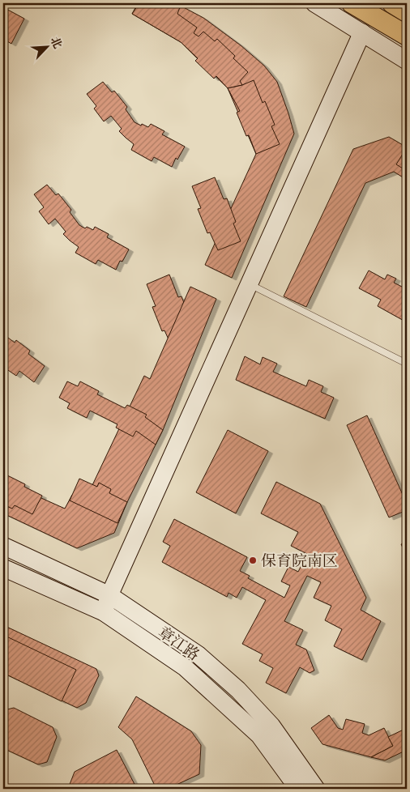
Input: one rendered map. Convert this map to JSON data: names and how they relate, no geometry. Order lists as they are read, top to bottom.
{
  "streets": {
    "main road": ["章江路"]
  },
  "places": ["保育院南区"],
  "north": "top right"
}
